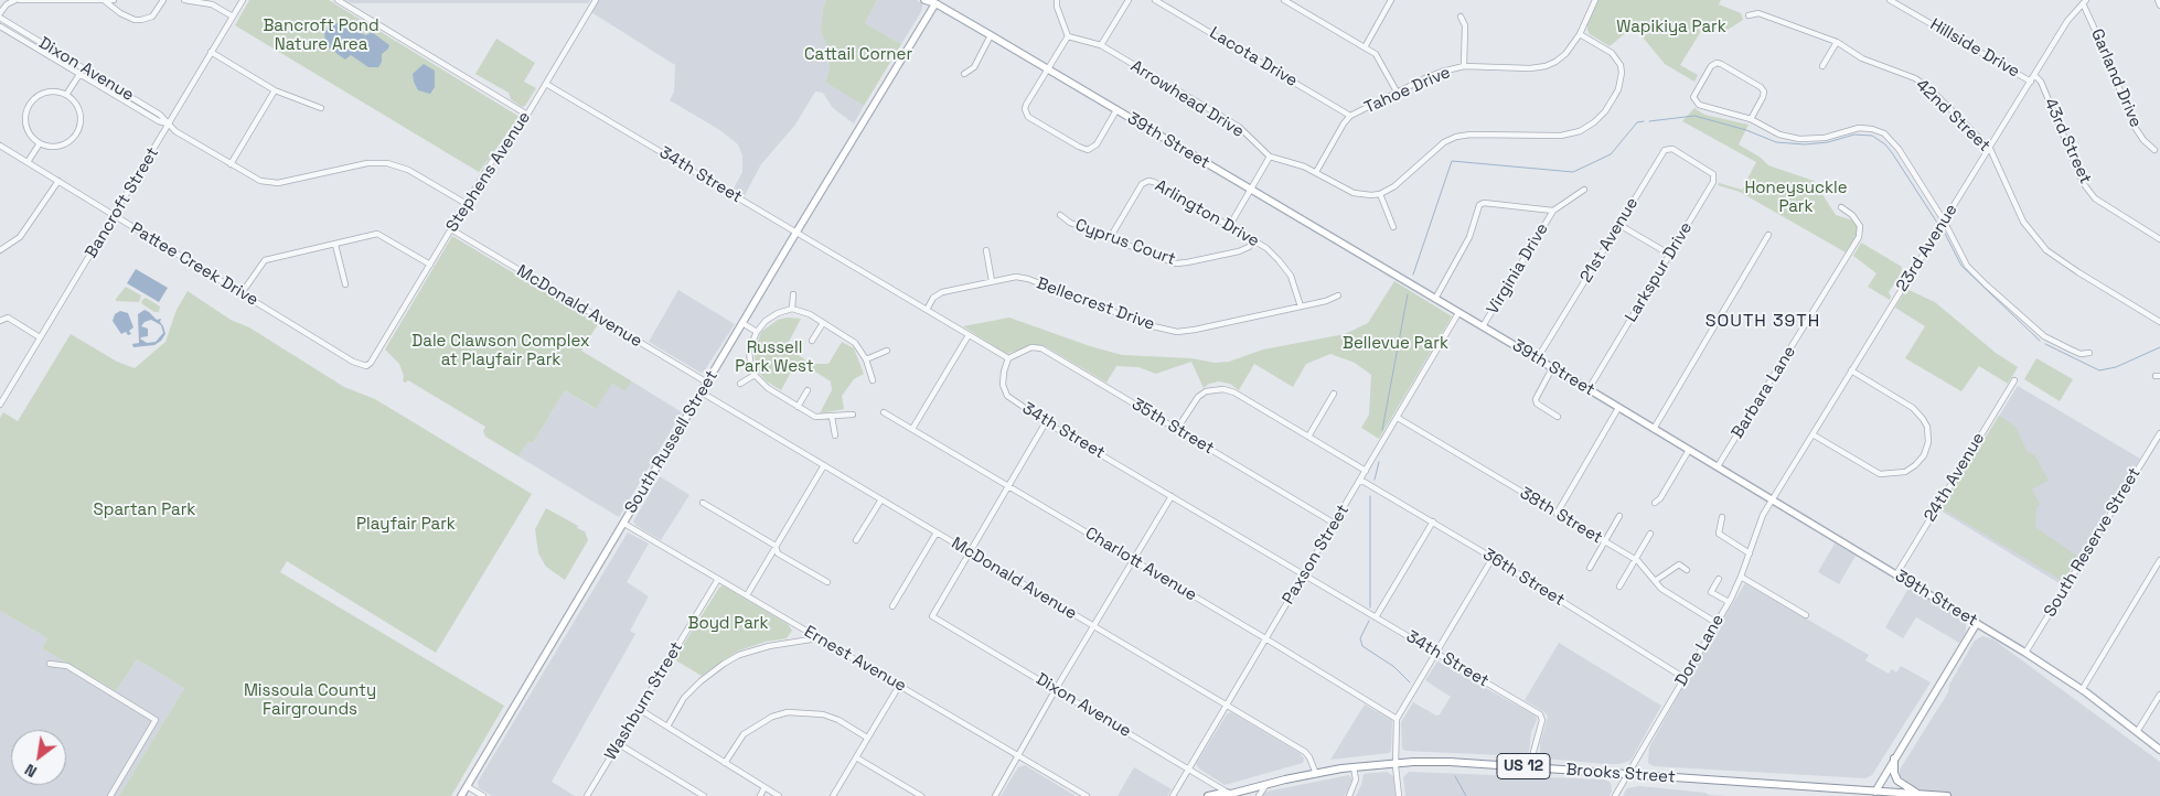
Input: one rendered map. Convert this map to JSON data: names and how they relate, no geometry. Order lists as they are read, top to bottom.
{
  "streets": {
    "highway": ["US 12", "Brooks Street"],
    "main road": ["39th Street", "South Russell Street"],
    "street": [
      "Hillside Drive",
      "Lacota Drive",
      "Dixon Avenue",
      "Garland Drive",
      "Tahoe Drive",
      "Arrowhead Drive",
      "42nd Street",
      "43rd Street",
      "Stephens Avenue",
      "34th Street",
      "Bancroft Street",
      "Arlington Drive",
      "21st Avenue",
      "Cyprus Court",
      "23rd Avenue",
      "Pattee Creek Drive",
      "Virginia Drive",
      "Larkspur Drive",
      "Bellecrest Drive",
      "McDonald Avenue",
      "Barbara Lane",
      "35th Street",
      "24th Avenue",
      "38th Street",
      "South Reserve Street",
      "Paxson Street",
      "Charlott Avenue",
      "36th Street",
      "Dore Lane",
      "Ernest Avenue",
      "Washburn Street"
    ]
  },
  "crossings": [
    ["Hillside Drive", "23rd Avenue"],
    ["Lacota Drive", "Tahoe Drive"],
    ["Dixon Avenue", "Stephens Avenue"],
    ["Dixon Avenue", "Bancroft Street"],
    ["Dixon Avenue", "McDonald Avenue"],
    ["Dixon Avenue", "Paxson Street"],
    ["Dixon Avenue", "Brooks Street"],
    ["Garland Drive", "23rd Avenue"],
    ["Tahoe Drive", "Arrowhead Drive"],
    ["42nd Street", "23rd Avenue"],
    ["39th Street", "21st Avenue"],
    ["39th Street", "23rd Avenue"],
    ["39th Street", "Virginia Drive"],
    ["39th Street", "Larkspur Drive"],
    ["39th Street", "Barbara Lane"],
    ["39th Street", "South Russell Street"],
    ["39th Street", "24th Avenue"],
    ["39th Street", "South Reserve Street"],
    ["39th Street", "Paxson Street"],
    ["39th Street", "Dore Lane"],
    ["43rd Street", "23rd Avenue"],
    ["Stephens Avenue", "34th Street"],
    ["Stephens Avenue", "Pattee Creek Drive"],
    ["Stephens Avenue", "McDonald Avenue"],
    ["34th Street", "Bellecrest Drive"],
    ["34th Street", "35th Street"],
    ["34th Street", "South Russell Street"],
    ["34th Street", "Paxson Street"],
    ["34th Street", "Brooks Street"],
    ["Bancroft Street", "Pattee Creek Drive"],
    ["Arlington Drive", "Cyprus Court"],
    ["Arlington Drive", "Bellecrest Drive"],
    ["21st Avenue", "Larkspur Drive"],
    ["23rd Avenue", "Dore Lane"],
    ["McDonald Avenue", "South Russell Street"],
    ["McDonald Avenue", "Paxson Street"],
    ["McDonald Avenue", "Brooks Street"],
    ["35th Street", "Paxson Street"],
    ["South Russell Street", "Ernest Avenue"],
    ["38th Street", "Paxson Street"],
    ["38th Street", "Dore Lane"],
    ["Paxson Street", "Charlott Avenue"],
    ["Paxson Street", "36th Street"],
    ["36th Street", "Dore Lane"],
    ["Dore Lane", "Brooks Street"],
    ["Ernest Avenue", "Washburn Street"]
  ],
  "districts": ["SOUTH 39TH"],
  "parks": [
    "Bancroft Pond Nature Area",
    "Wapikiya Park",
    "Cattail Corner",
    "Honeysuckle Park",
    "Dale Clawson Complex at Playfair Park",
    "Bellevue Park",
    "Russell Park West",
    "Spartan Park",
    "Playfair Park",
    "Boyd Park",
    "Missoula County Fairgrounds"
  ],
  "north": "bottom left"
}
